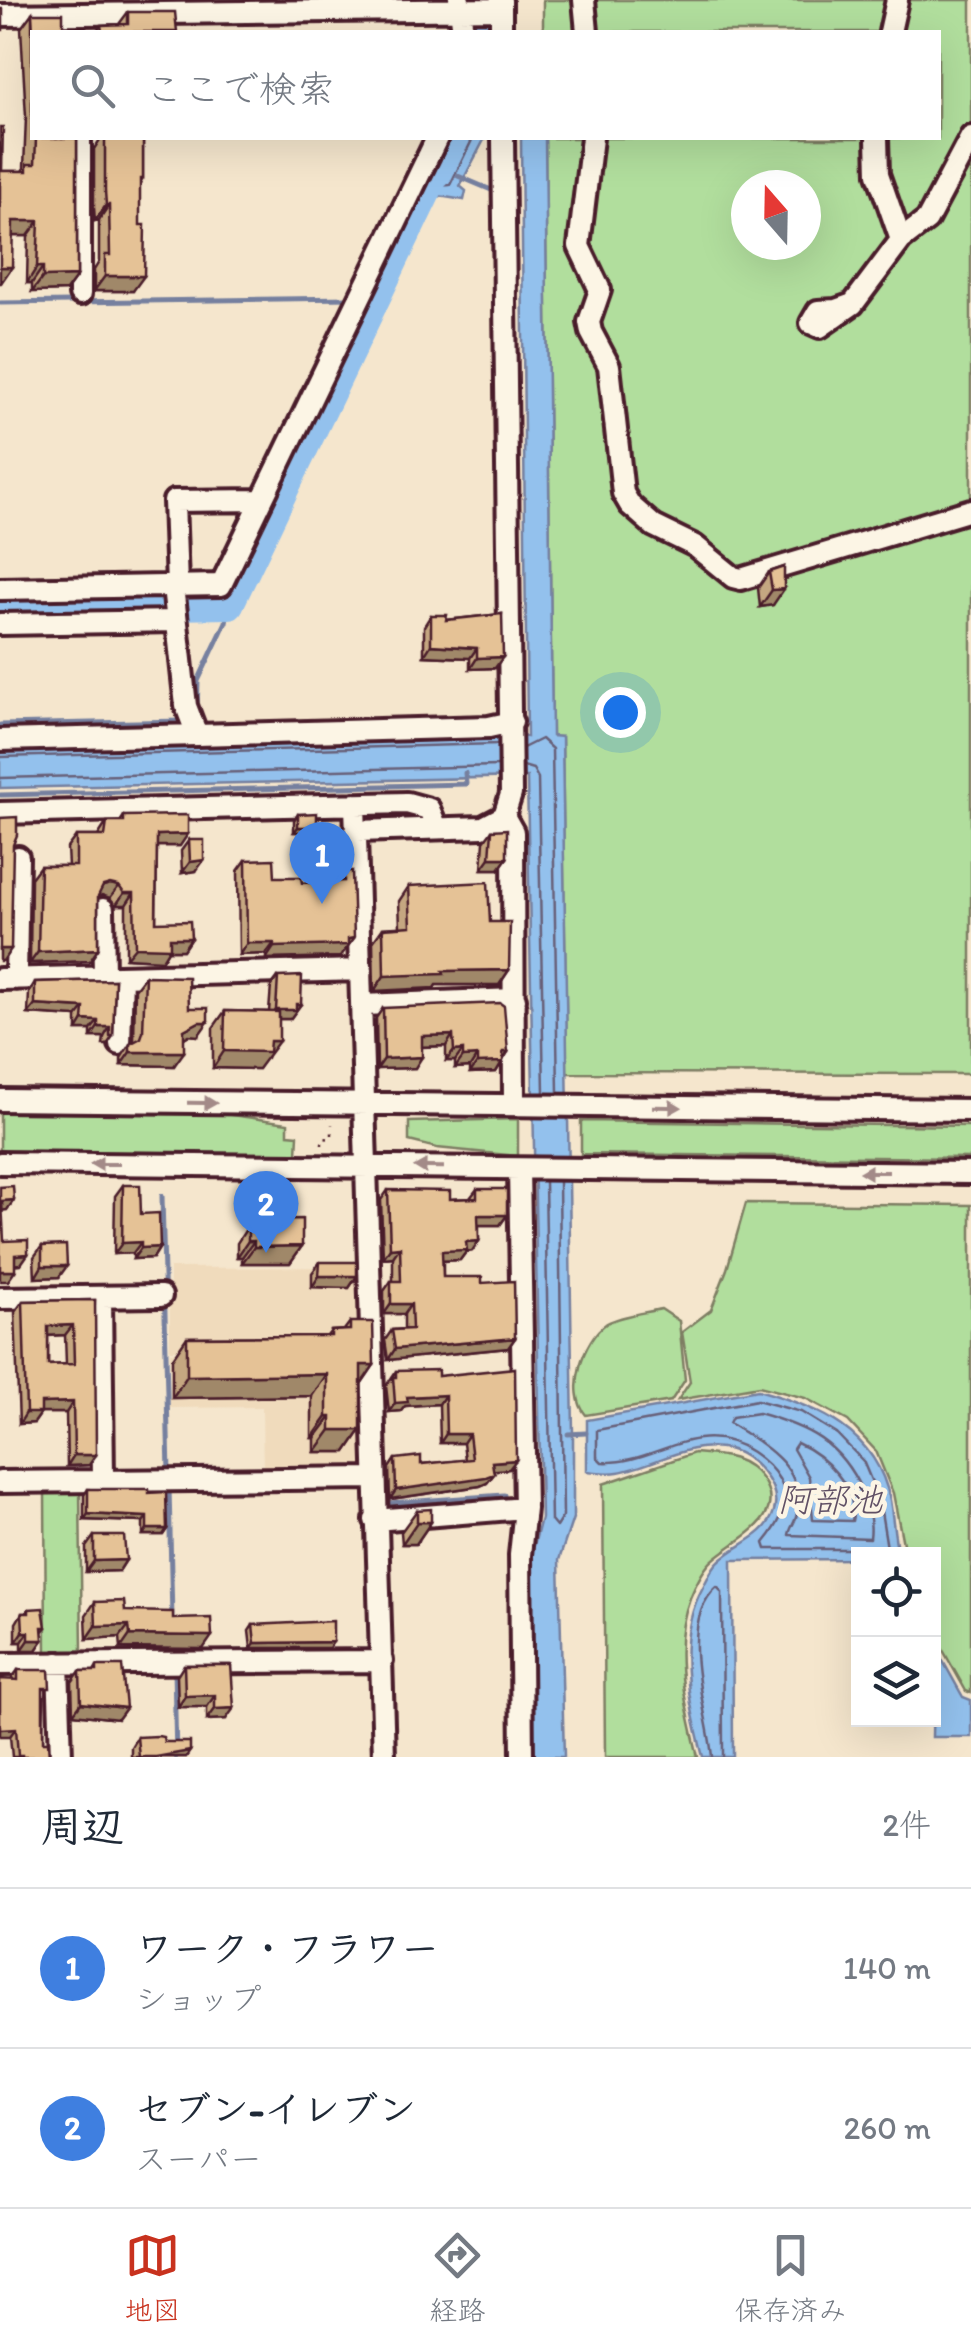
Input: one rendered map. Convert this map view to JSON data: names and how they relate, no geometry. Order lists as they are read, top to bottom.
{
  "water": ["阿部池"],
  "north": "top",
  "page": {
    "search": "ここで検索",
    "pins": ["1", "2"],
    "heading": ["周辺", "2件"],
    "list": [
      {
        "mark": "1",
        "name": "ワーク・フラワー",
        "note": "ショップ",
        "value": "140 m"
      },
      {
        "mark": "2",
        "name": "セブン-イレブン",
        "note": "スーパー",
        "value": "260 m"
      }
    ],
    "nav": ["地図", "経路", "保存済み"]
  }
}
